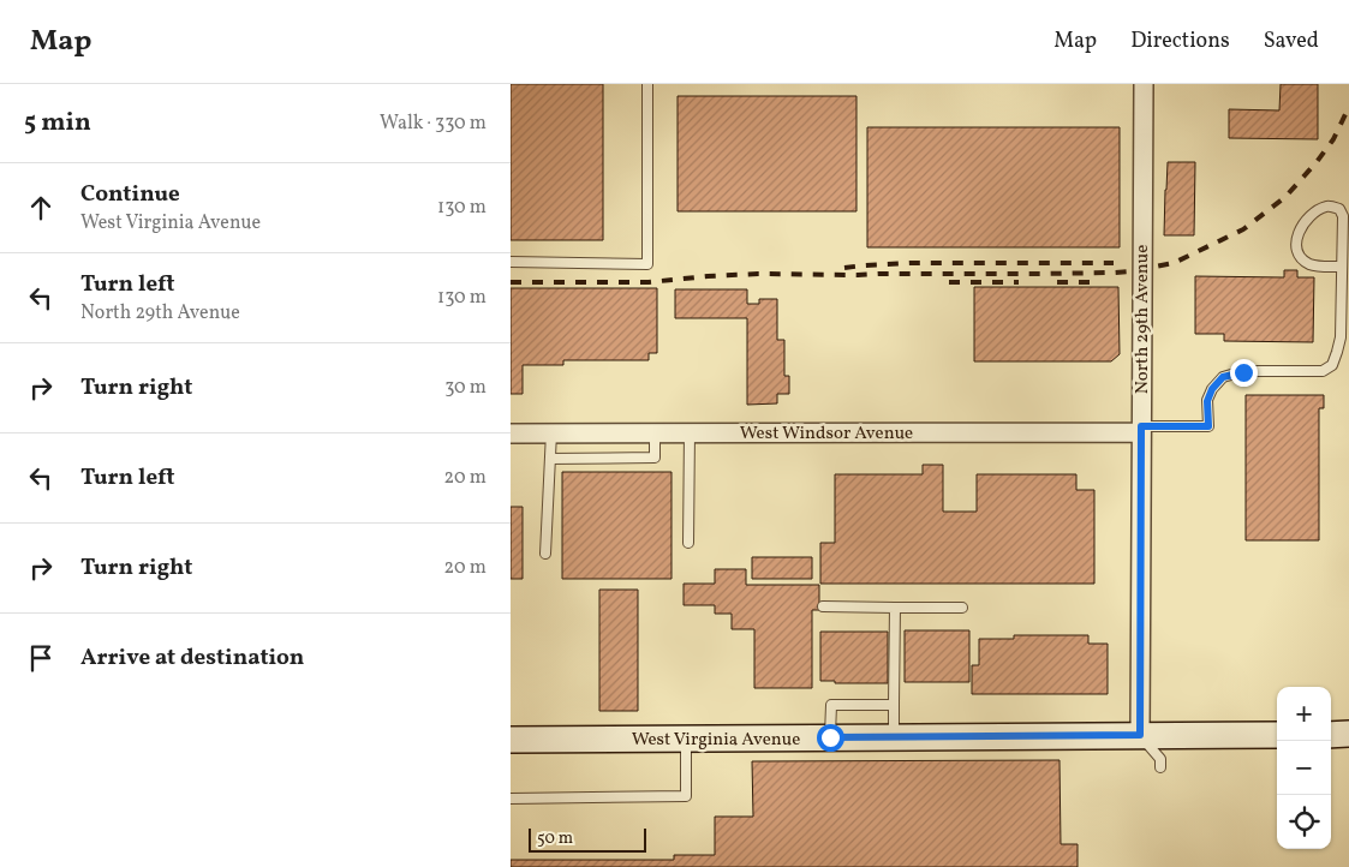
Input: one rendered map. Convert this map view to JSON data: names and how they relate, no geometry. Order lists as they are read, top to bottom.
{
  "streets": {
    "street": ["North 29th Avenue", "West Windsor Avenue", "West Virginia Avenue"]
  },
  "crossings": [
    ["North 29th Avenue", "West Windsor Avenue"],
    ["North 29th Avenue", "West Virginia Avenue"]
  ],
  "scale_bar": "50 m",
  "page": {
    "header": "Map",
    "nav": ["Map", "Directions", "Saved"],
    "heading": ["5 min", "Walk · 330 m"],
    "list": [
      ["Continue", "West Virginia Avenue", "130 m"],
      ["Turn left", "North 29th Avenue", "130 m"],
      ["Turn right", "30 m"],
      ["Turn left", "20 m"],
      ["Turn right", "20 m"],
      "Arrive at destination"
    ],
    "map_buttons": ["+", "−"],
    "scale": "50 m"
  }
}
